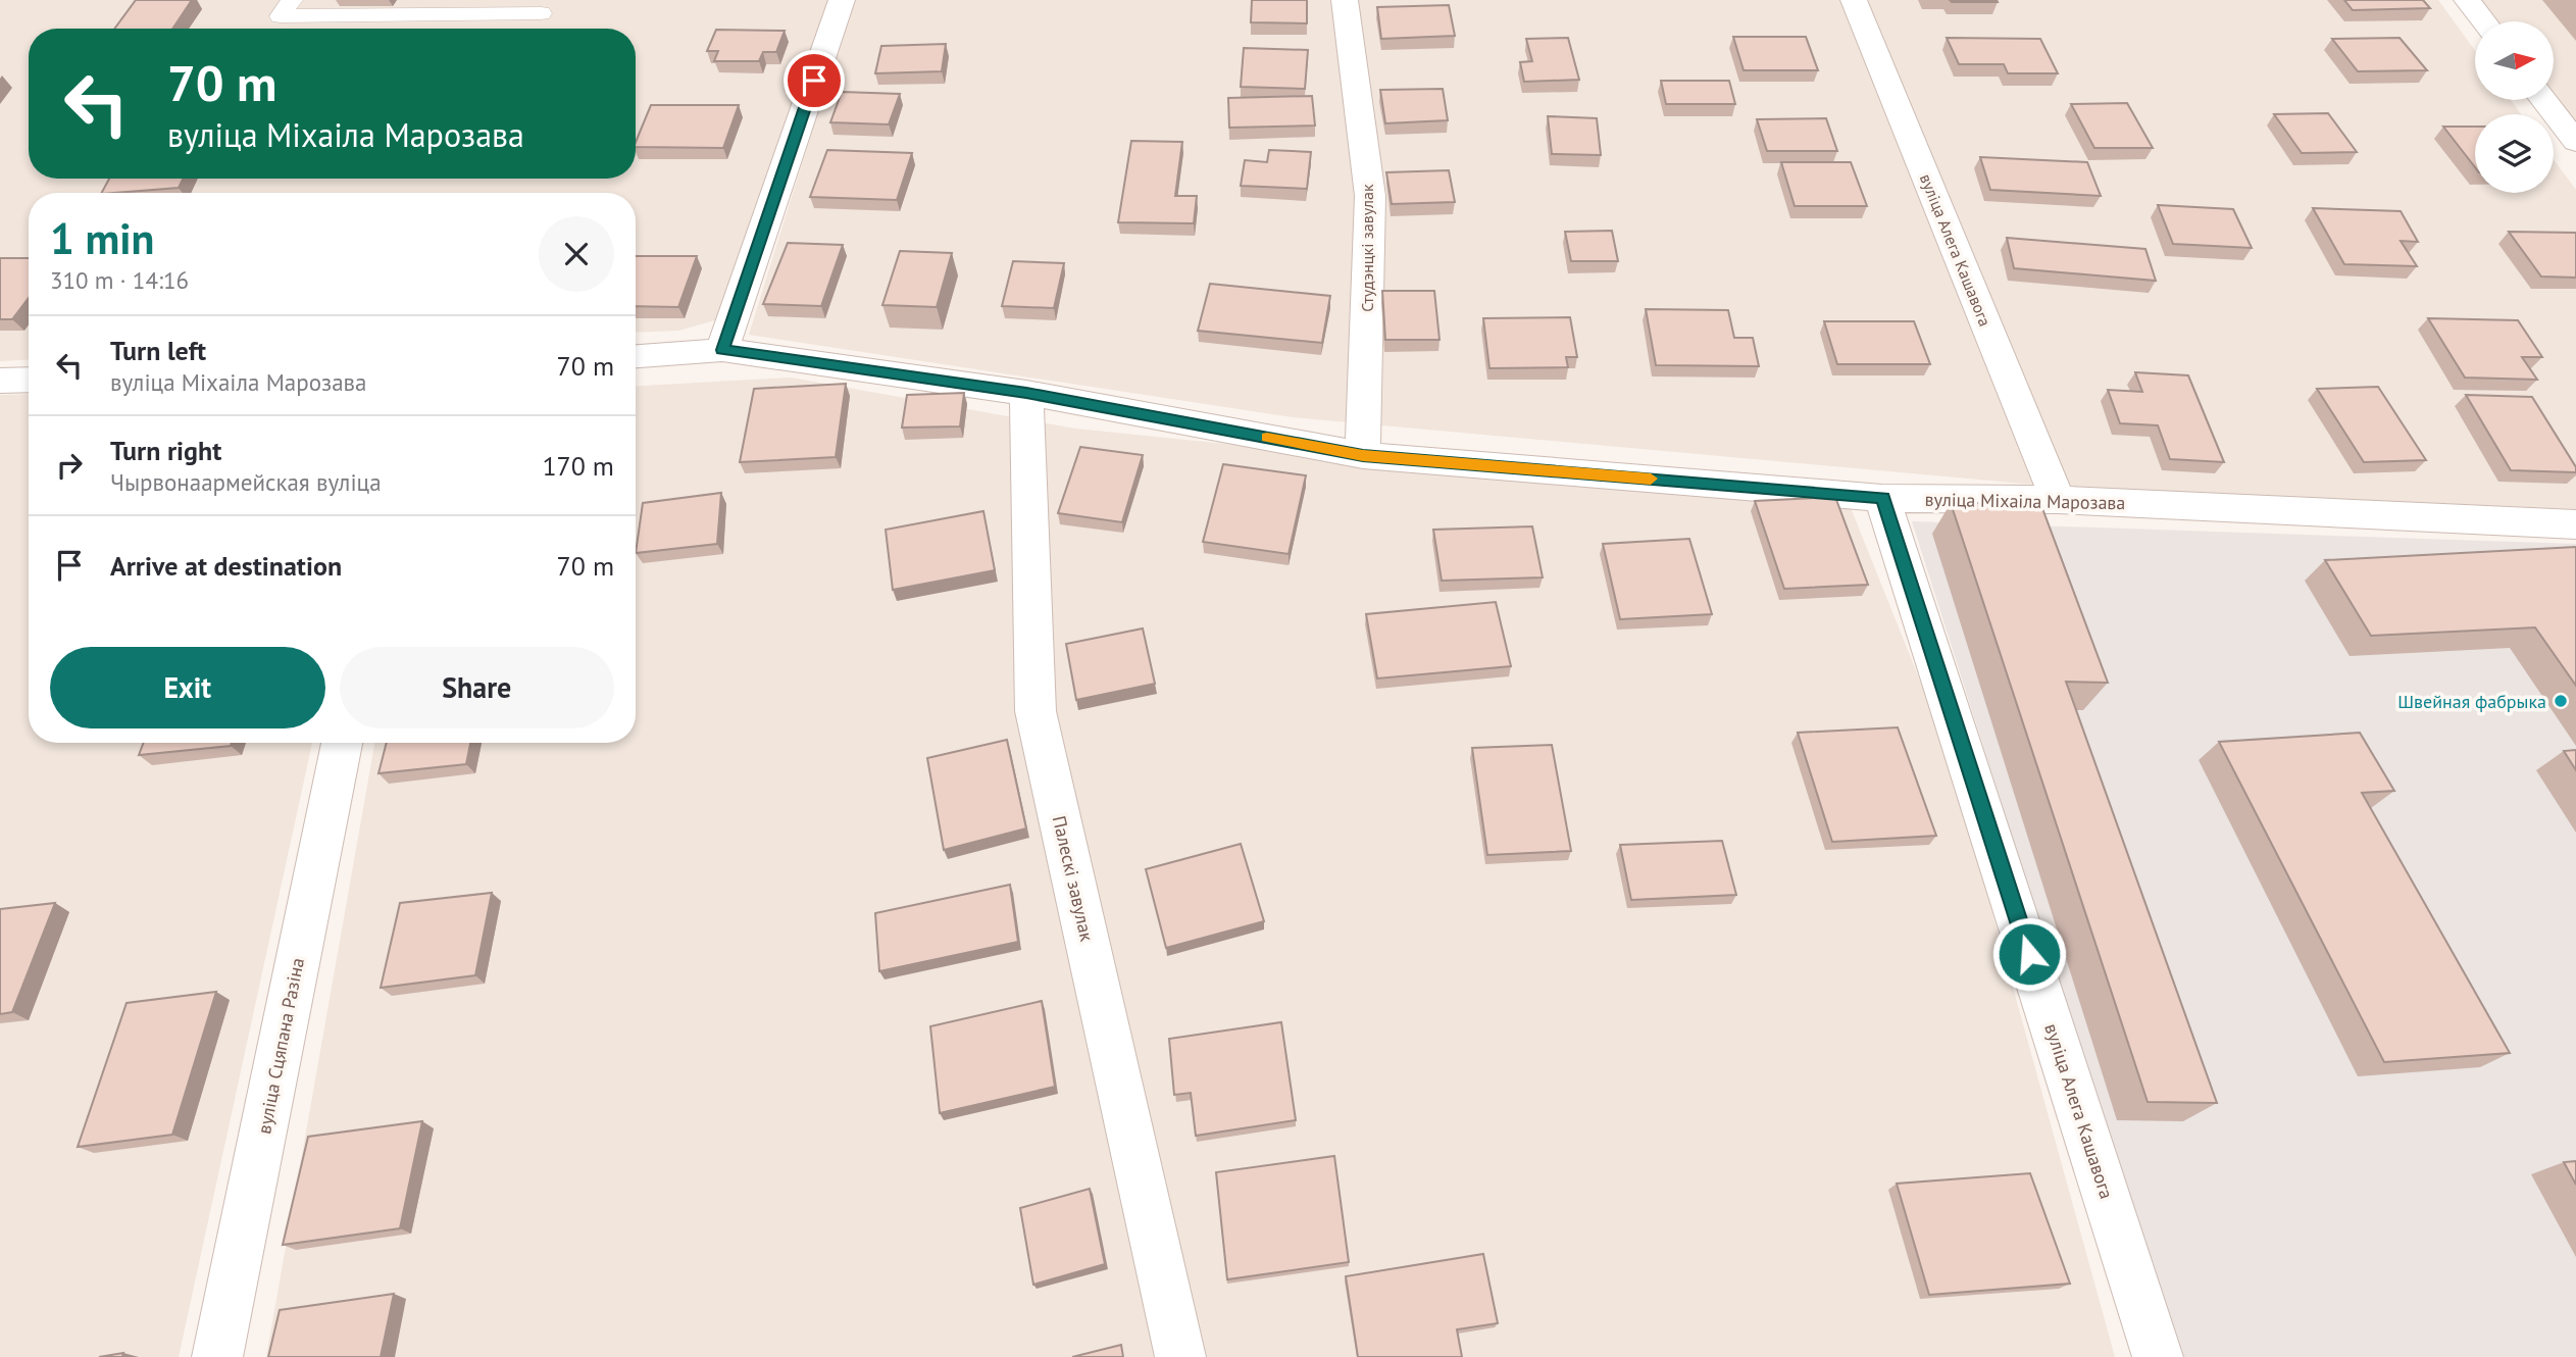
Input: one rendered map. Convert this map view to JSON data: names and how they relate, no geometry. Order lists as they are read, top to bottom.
{
  "streets": {
    "street": [
      "Студэнцкі завулак",
      "вуліца Алега Кашавога",
      "вуліца Міхаіла Марозава",
      "Палескі завулак",
      "вуліца Сцяпана Разіна"
    ]
  },
  "crossings": [
    ["Студэнцкі завулак", "вуліца Міхаіла Марозава"],
    ["вуліца Алега Кашавога", "вуліца Міхаіла Марозава"],
    ["вуліца Міхаіла Марозава", "Палескі завулак"]
  ],
  "places": ["Швейная фабрыка"],
  "north": "right",
  "page": {
    "turn": ["70 m", "вуліца Міхаіла Марозава"],
    "heading": ["1 min", "310 m · 14:16"],
    "list": [
      {
        "name": "Turn left",
        "note": "вуліца Міхаіла Марозава",
        "value": "70 m"
      },
      {
        "name": "Turn right",
        "note": "Чырвонаармейская вуліца",
        "value": "170 m"
      },
      {
        "name": "Arrive at destination",
        "value": "70 m"
      }
    ],
    "buttons": ["Exit", "Share"]
  }
}
